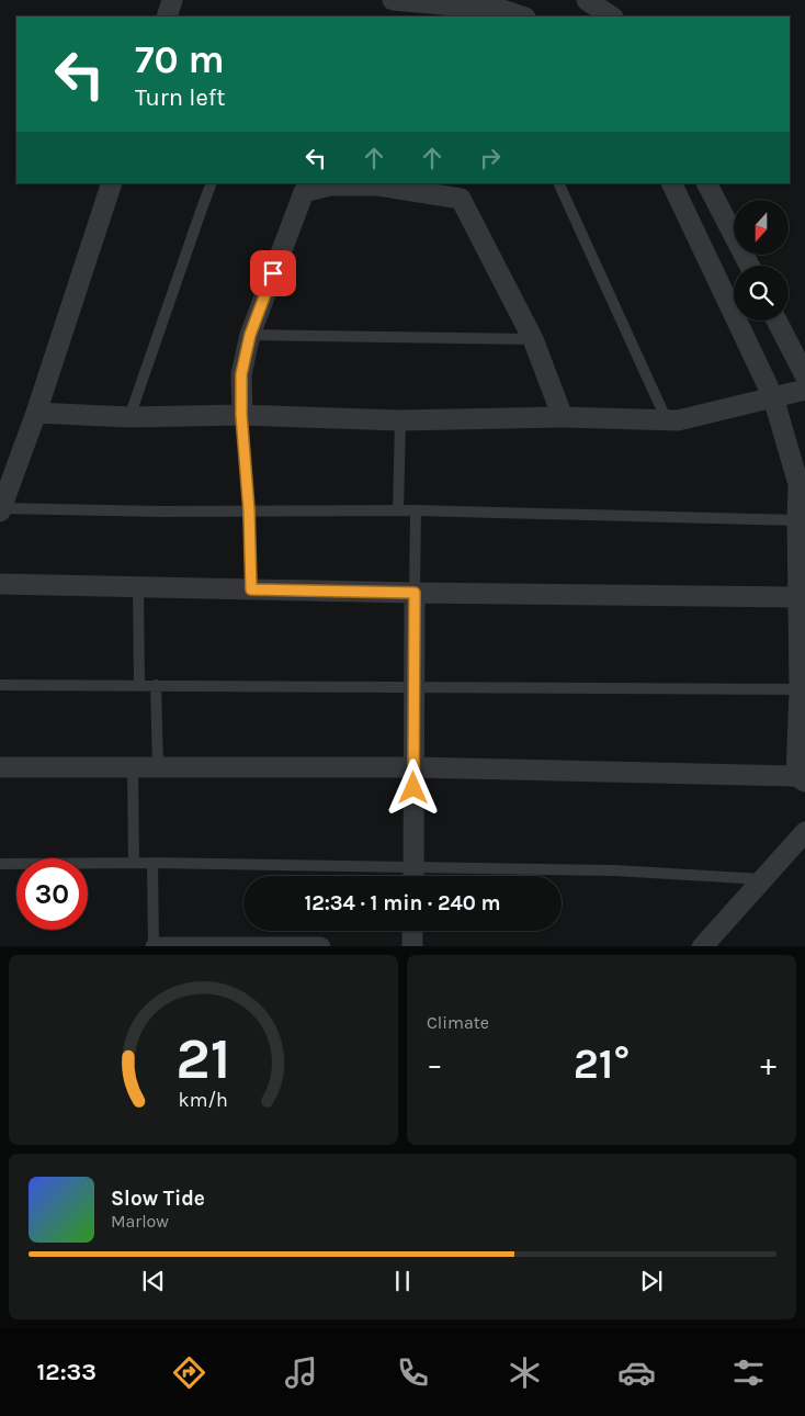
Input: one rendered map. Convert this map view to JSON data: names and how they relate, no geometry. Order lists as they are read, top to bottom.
{
  "north": "bottom",
  "page": {
    "turn": ["70 m", "Turn left"],
    "limit": "30",
    "trip": "12:34 · 1 min · 240 m",
    "tile": "Climate",
    "heat": ["−", "21°", "+"],
    "song": ["Slow Tide", "Marlow"],
    "tabs": "12:33",
    "gauge": ["21", "km/h"]
  }
}
